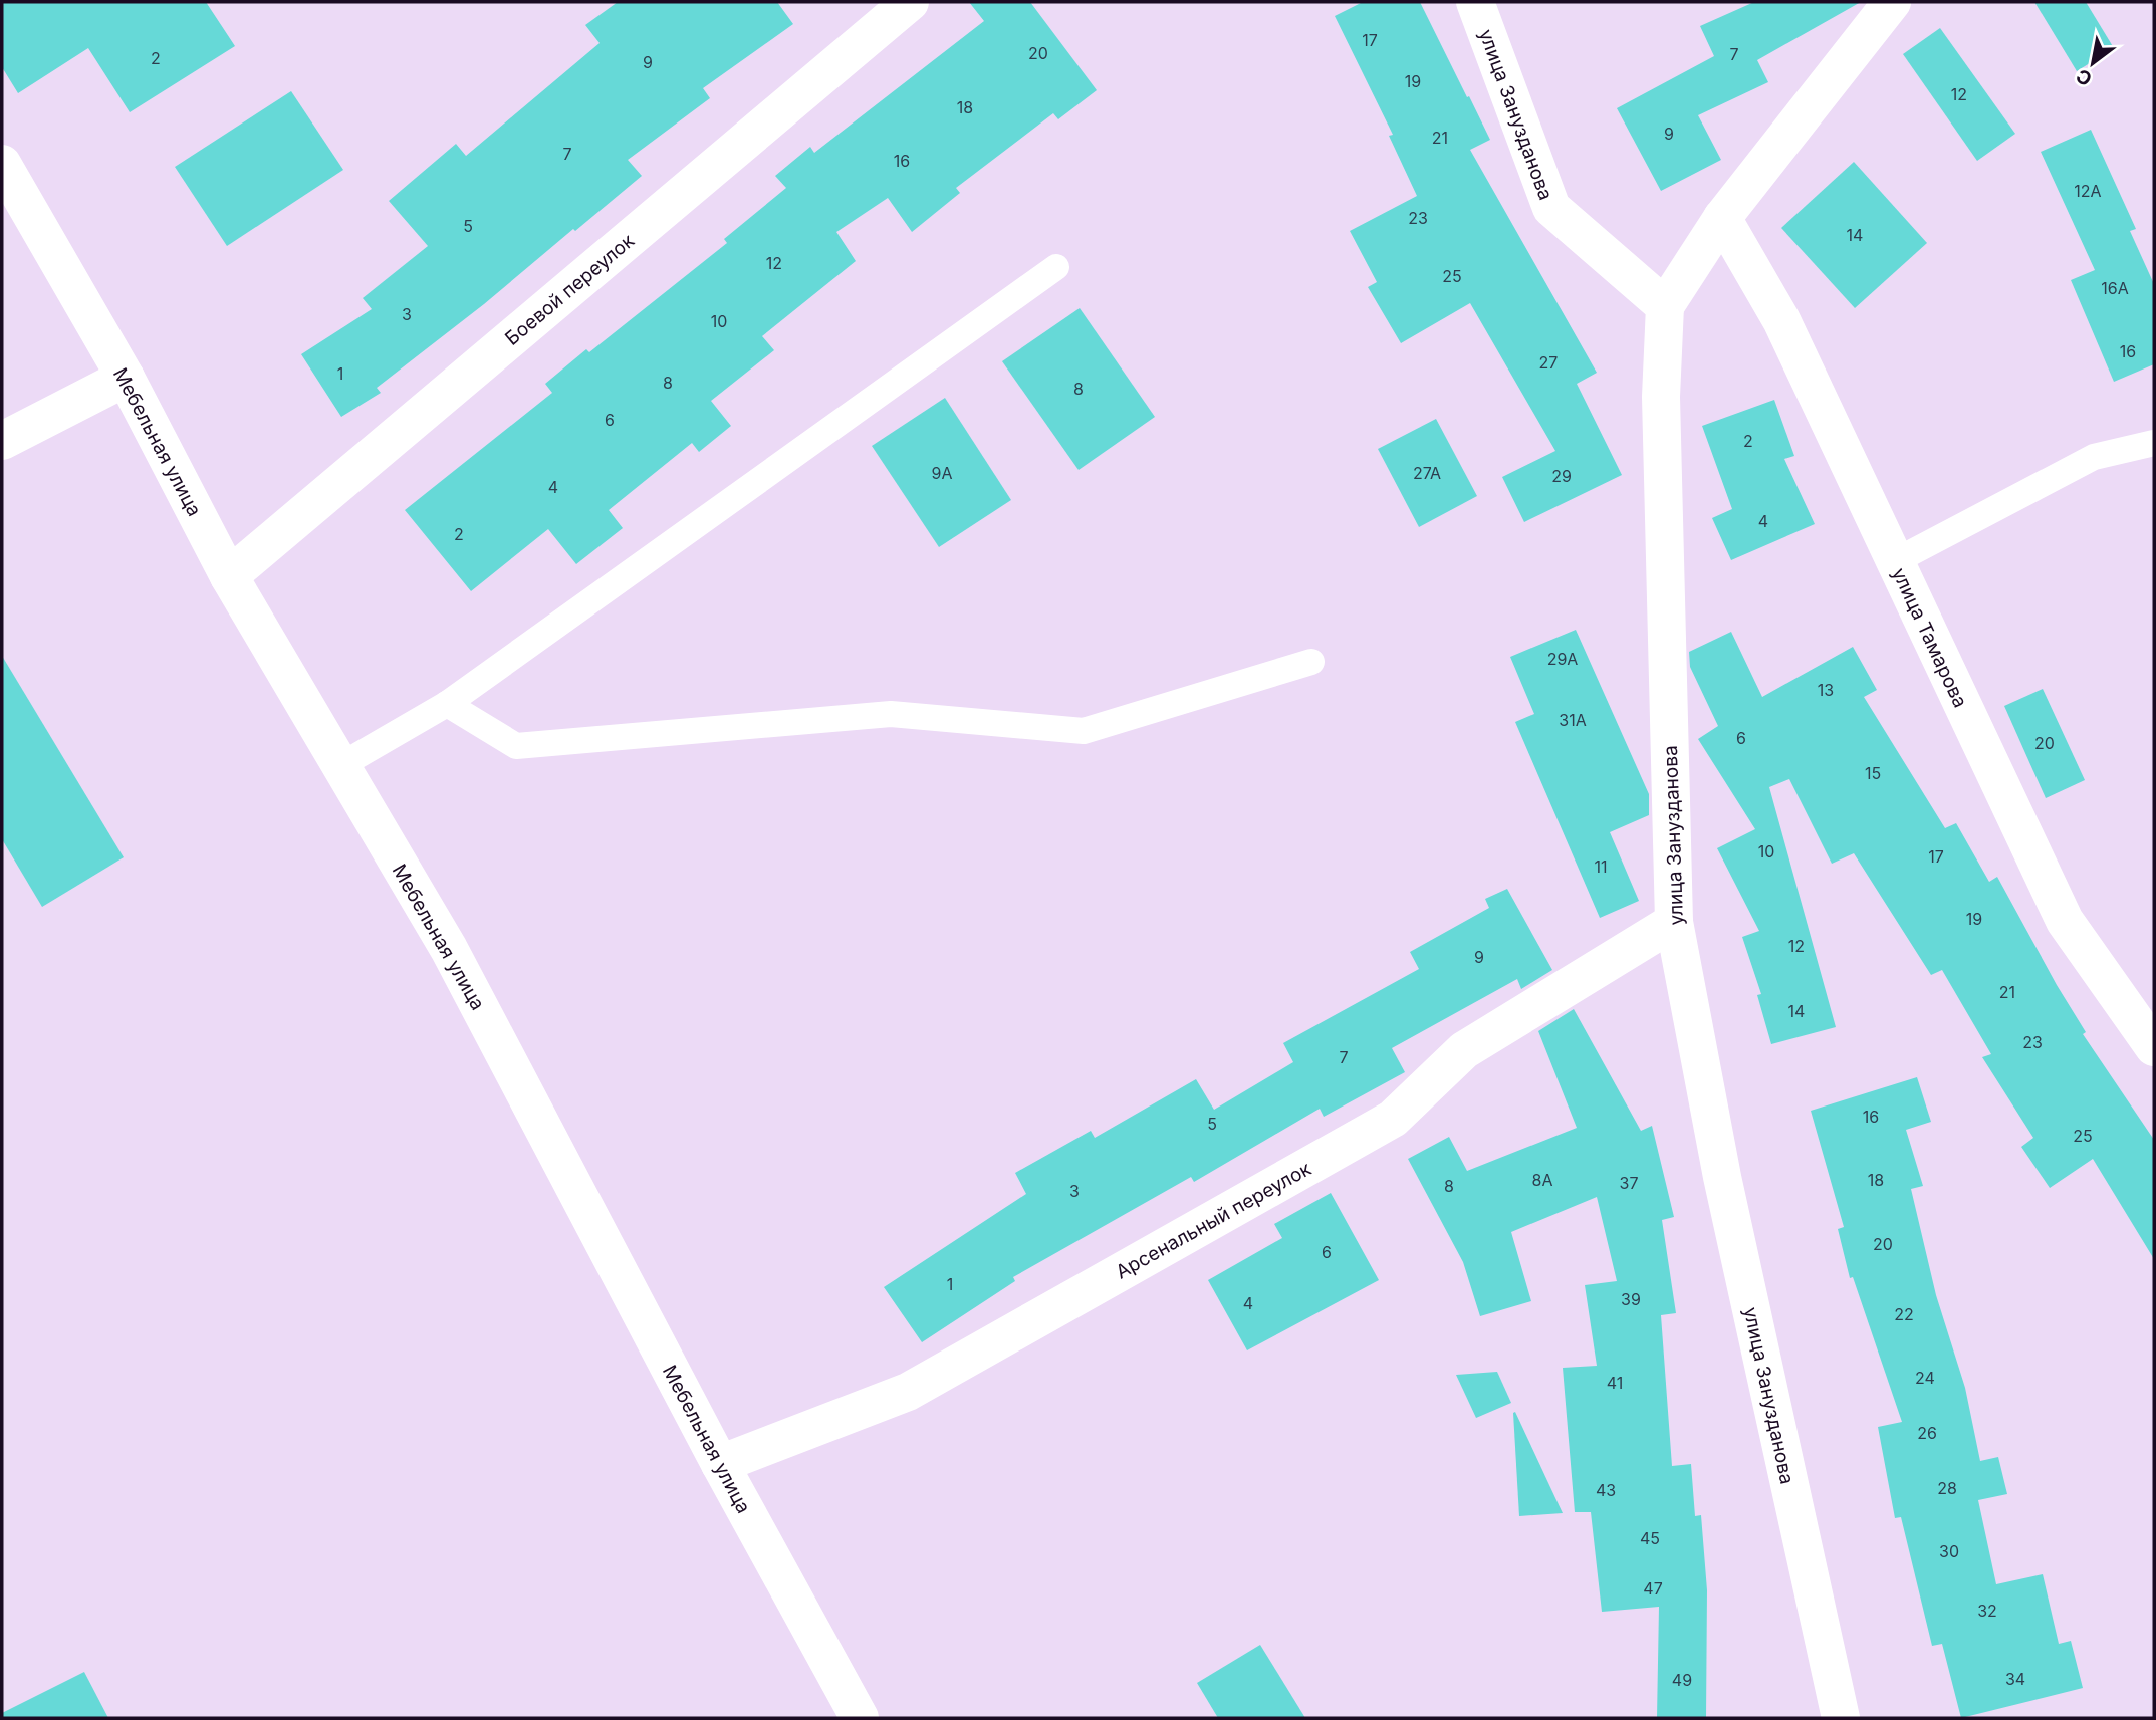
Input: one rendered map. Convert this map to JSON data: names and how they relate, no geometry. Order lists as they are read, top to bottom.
{
  "streets": {
    "street": [
      "улица Занузданова",
      "Боевой переулок",
      "Мебельная улица",
      "улица Тамарова",
      "Арсенальный переулок"
    ]
  },
  "crossings": [
    ["улица Занузданова", "Арсенальный переулок"],
    ["Боевой переулок", "Мебельная улица"],
    ["Мебельная улица", "Арсенальный переулок"]
  ],
  "house_numbers": [
    "17",
    "20",
    "7",
    "2",
    "9",
    "19",
    "12",
    "18",
    "9",
    "21",
    "7",
    "16",
    "12А",
    "23",
    "5",
    "14",
    "12",
    "25",
    "16А",
    "3",
    "10",
    "16",
    "27",
    "1",
    "8",
    "8",
    "6",
    "2",
    "9А",
    "27А",
    "29",
    "4",
    "4",
    "2",
    "29А",
    "13",
    "31А",
    "6",
    "20",
    "15",
    "10",
    "17",
    "11",
    "19",
    "12",
    "9",
    "21",
    "14",
    "23",
    "7",
    "16",
    "5",
    "25",
    "8А",
    "18",
    "37",
    "8",
    "3",
    "20",
    "6",
    "1",
    "39",
    "4",
    "22",
    "24",
    "41",
    "26",
    "28",
    "43",
    "45",
    "30",
    "47",
    "32",
    "34",
    "49"
  ],
  "north": "bottom left"
}
